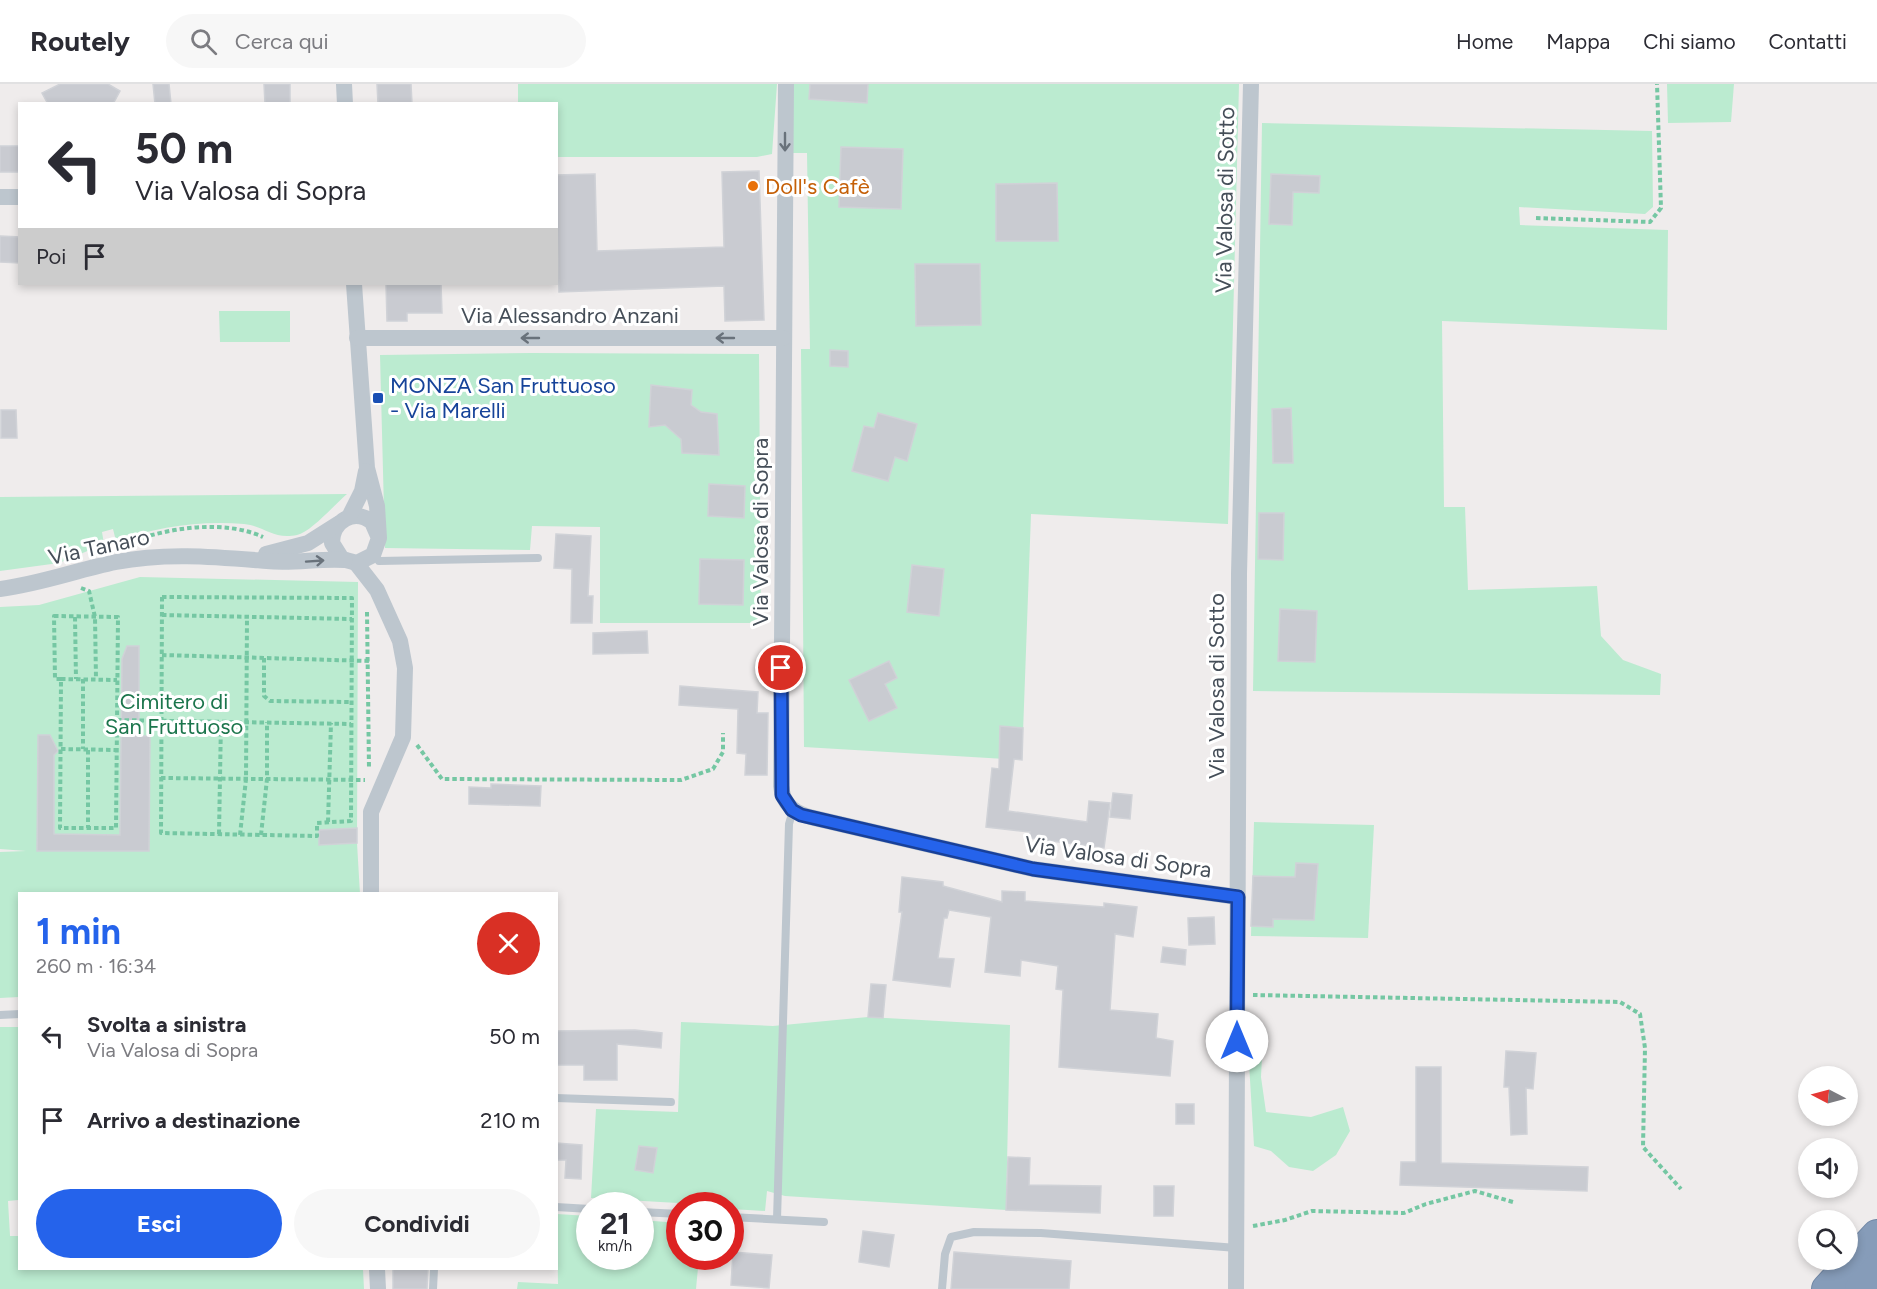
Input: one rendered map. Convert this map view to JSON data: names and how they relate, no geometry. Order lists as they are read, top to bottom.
{
  "streets": {
    "street": [
      "Via Valosa di Sotto",
      "Via Alessandro Anzani",
      "Via Valosa di Sopra",
      "Via Tanaro"
    ]
  },
  "crossings": [
    ["Via Valosa di Sotto", "Via Valosa di Sopra"],
    ["Via Alessandro Anzani", "Via Valosa di Sopra"]
  ],
  "one_way": ["Via Alessandro Anzani"],
  "parks": ["Cimitero di San Fruttuoso"],
  "places": {
    "other": ["Doll's Cafè"],
    "transit": ["MONZA San Fruttuoso - Via Marelli"]
  },
  "north": "left",
  "page": {
    "header": "Routely",
    "search": "Cerca qui",
    "nav": [
      "Home",
      "Mappa",
      "Chi siamo",
      "Contatti"
    ],
    "turn": ["50 m", "Via Valosa di Sopra"],
    "then": "Poi",
    "heading": ["1 min", "260 m · 16:34"],
    "list": [
      {
        "name": "Svolta a sinistra",
        "note": "Via Valosa di Sopra",
        "value": "50 m"
      },
      {
        "name": "Arrivo a destinazione",
        "value": "210 m"
      }
    ],
    "buttons": ["Esci", "Condividi"],
    "speed": "21 km/h",
    "limit": "30"
  }
}
